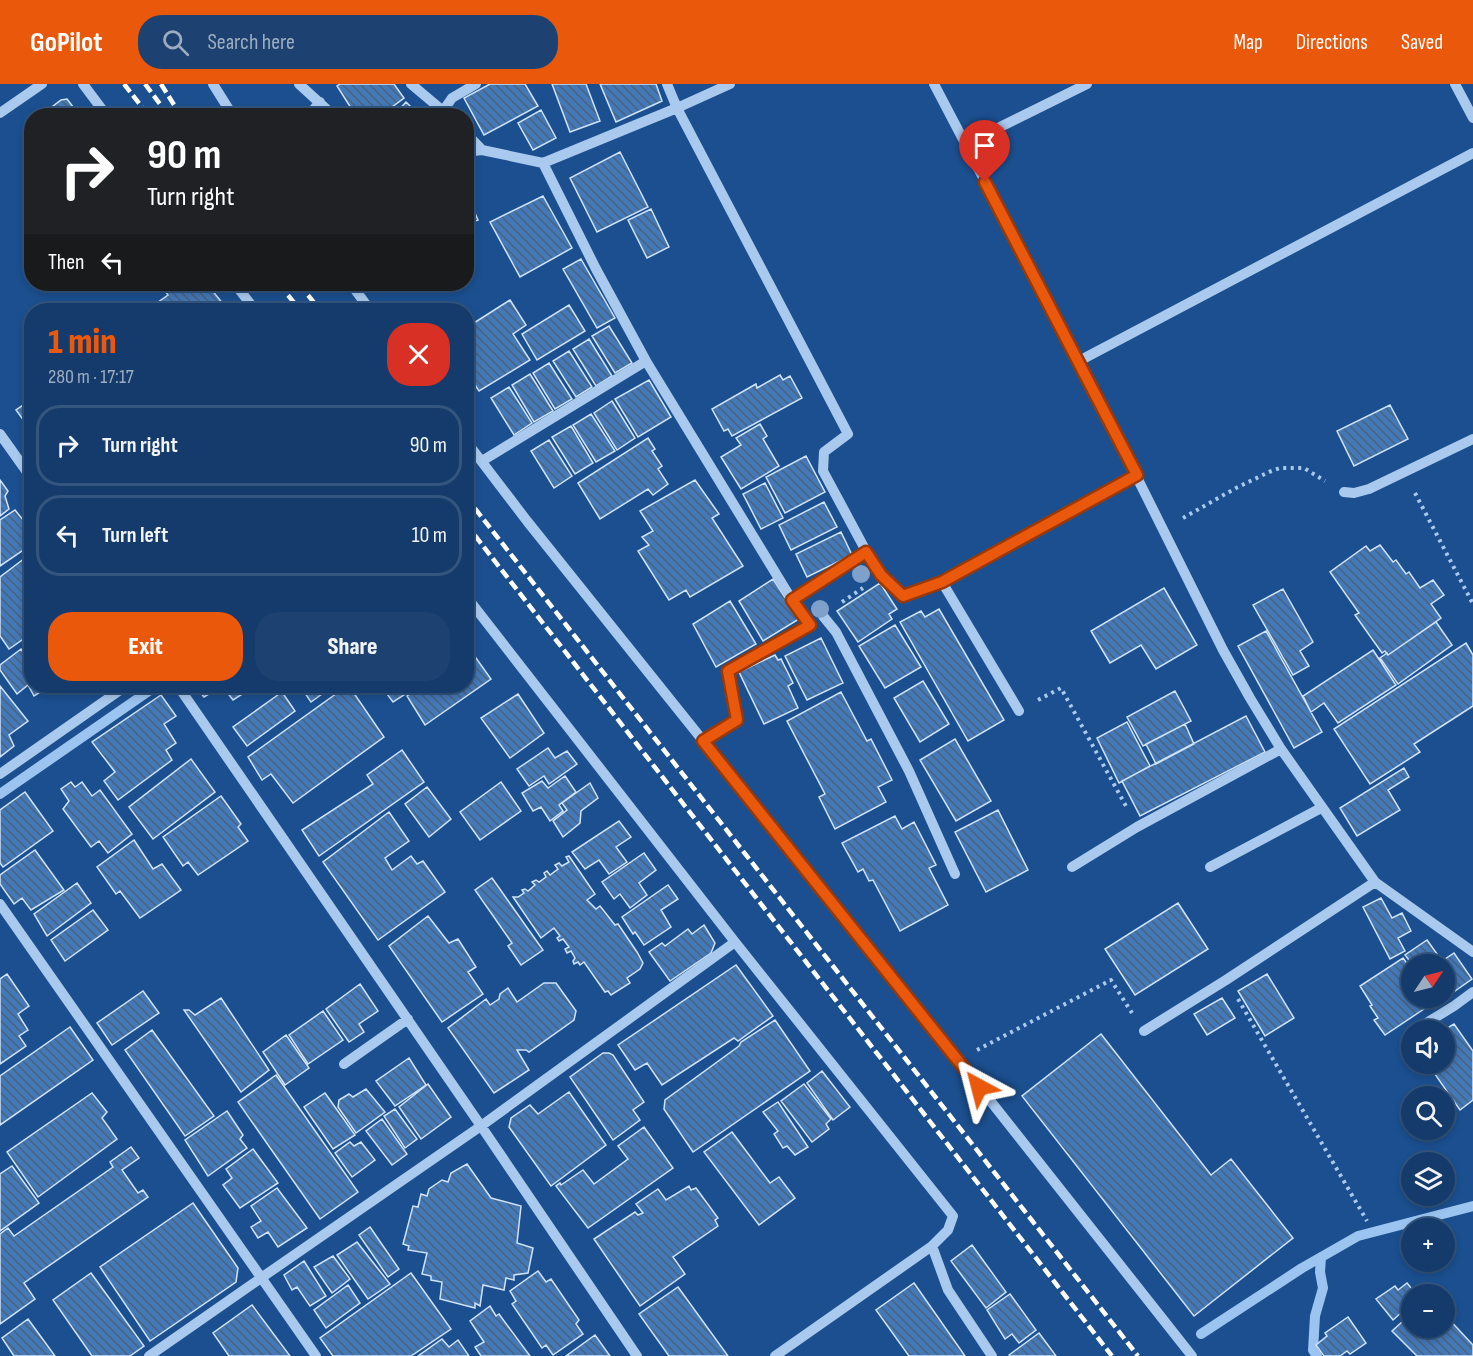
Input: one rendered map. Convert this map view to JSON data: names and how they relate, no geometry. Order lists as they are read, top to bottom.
{
  "north": "top right",
  "page": {
    "header": "GoPilot",
    "search": "Search here",
    "nav": ["Map", "Directions", "Saved"],
    "turn": ["90 m", "Turn right"],
    "then": "Then",
    "heading": ["1 min", "280 m · 17:17"],
    "list": [
      {
        "name": "Turn right",
        "value": "90 m"
      },
      {
        "name": "Turn left",
        "value": "10 m"
      }
    ],
    "buttons": ["Exit", "Share"],
    "map_buttons": ["+", "−"]
  }
}
